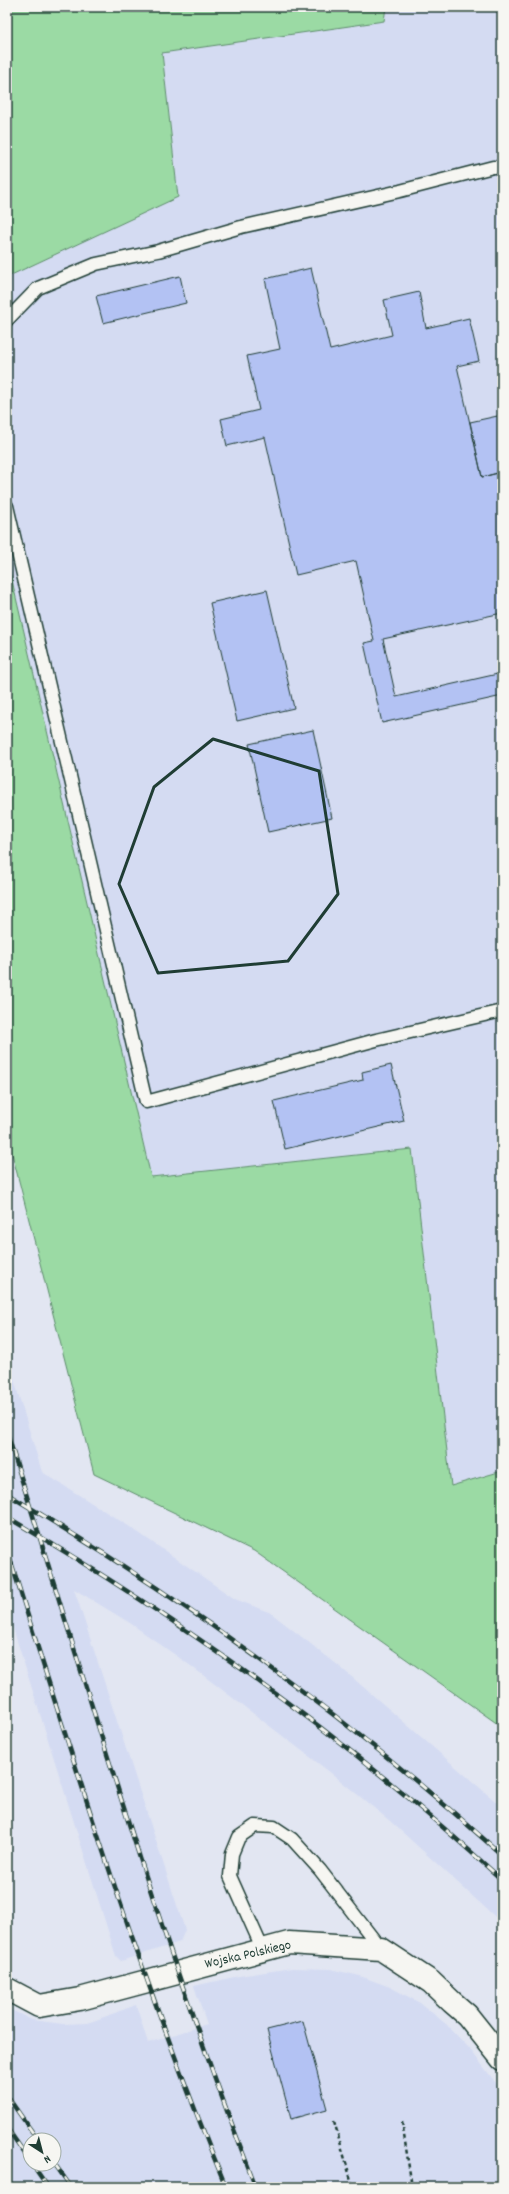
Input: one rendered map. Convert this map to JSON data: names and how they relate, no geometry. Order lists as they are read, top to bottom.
{
  "streets": {
    "street": ["Wojska Polskiego"]
  },
  "north": "bottom right"
}
